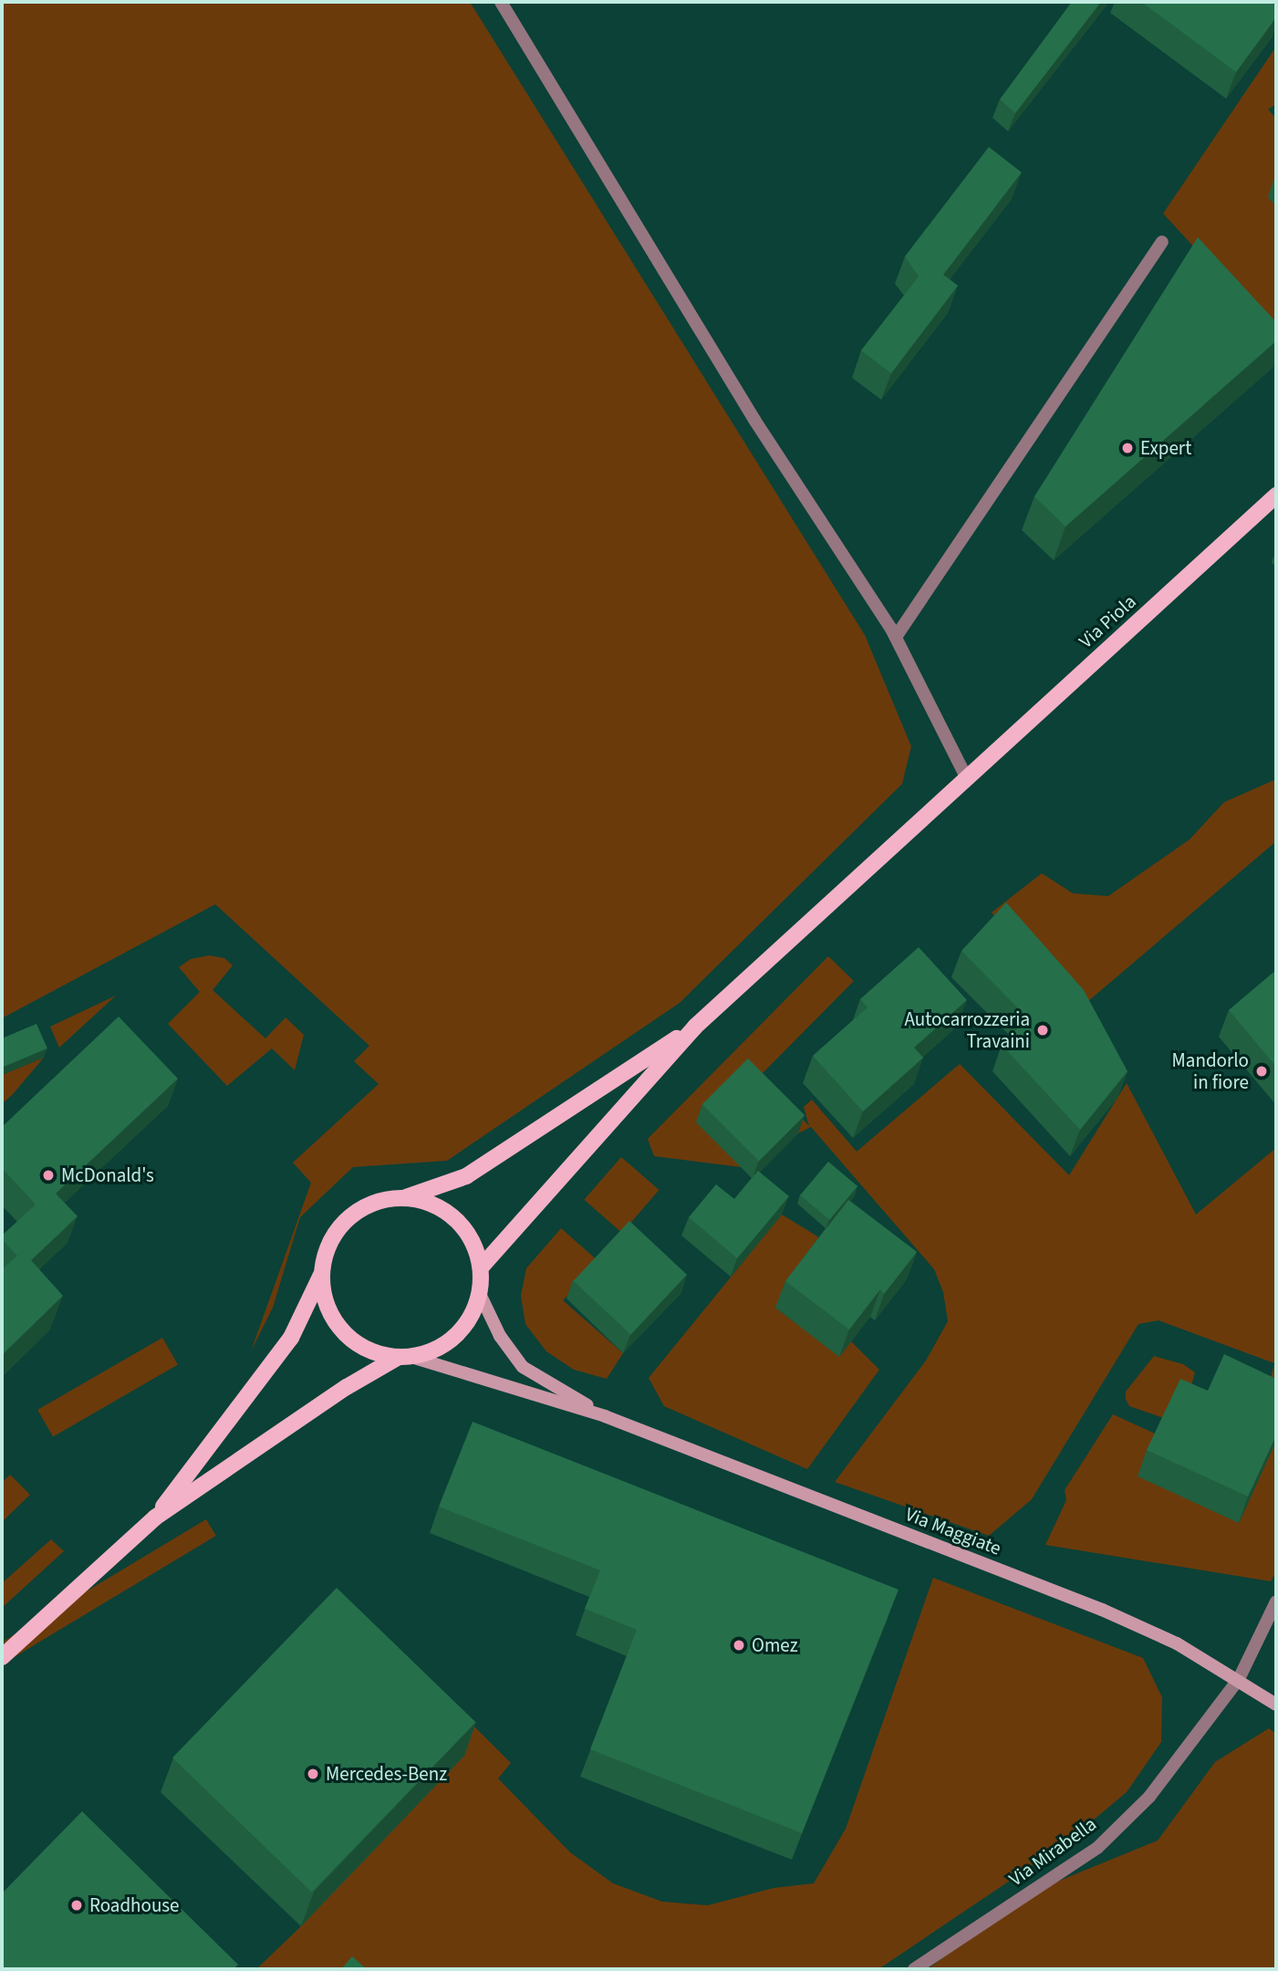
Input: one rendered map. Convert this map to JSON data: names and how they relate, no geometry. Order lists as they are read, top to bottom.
{
  "streets": {
    "main road": ["Via Piola"],
    "street": ["Via Maggiate", "Via Mirabella"]
  },
  "crossings": [
    ["Via Maggiate", "Via Mirabella"]
  ],
  "places": [
    "Expert",
    "Autocarrozzeria Travaini",
    "Mandorlo in fiore",
    "McDonald's",
    "Omez",
    "Mercedes-Benz",
    "Roadhouse"
  ]
}
